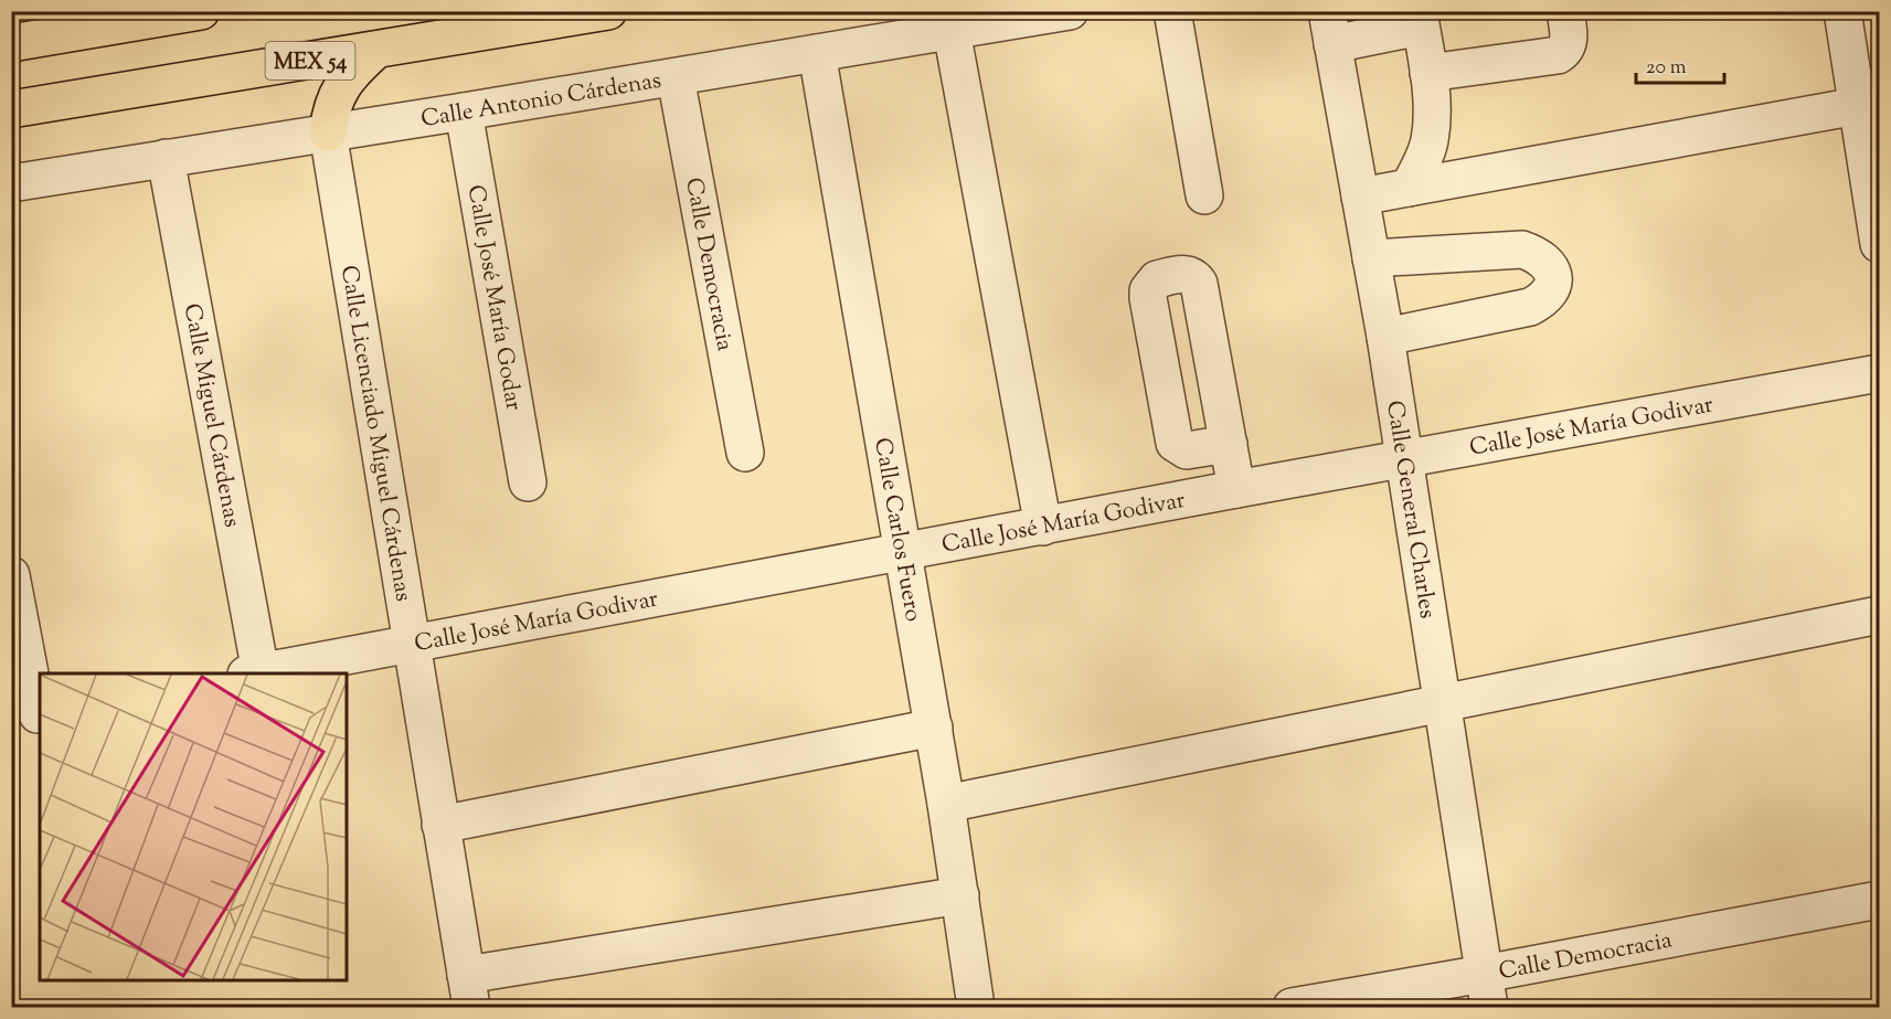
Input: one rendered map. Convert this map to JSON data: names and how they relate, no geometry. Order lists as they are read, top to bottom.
{
  "streets": {
    "main road": ["MEX 54"],
    "street": [
      "Calle Antonio Cárdenas",
      "Calle Democracia",
      "Calle José María Godar",
      "Calle Miguel Cárdenas",
      "Calle José María Godivar",
      "Calle Licenciado Miguel Cárdenas",
      "Calle General Charles",
      "Calle Carlos Fuero"
    ]
  },
  "crossings": [
    ["Calle Antonio Cárdenas", "Calle Democracia"],
    ["Calle Antonio Cárdenas", "Calle José María Godar"],
    ["Calle Antonio Cárdenas", "Calle Miguel Cárdenas"],
    ["Calle Antonio Cárdenas", "Calle Licenciado Miguel Cárdenas"],
    ["Calle Antonio Cárdenas", "Calle Carlos Fuero"],
    ["Calle Democracia", "Calle General Charles"],
    ["Calle Miguel Cárdenas", "Calle José María Godivar"],
    ["Calle José María Godivar", "Calle Licenciado Miguel Cárdenas"],
    ["Calle José María Godivar", "Calle General Charles"],
    ["Calle José María Godivar", "Calle Carlos Fuero"]
  ],
  "scale_bar": "20 m"
}
